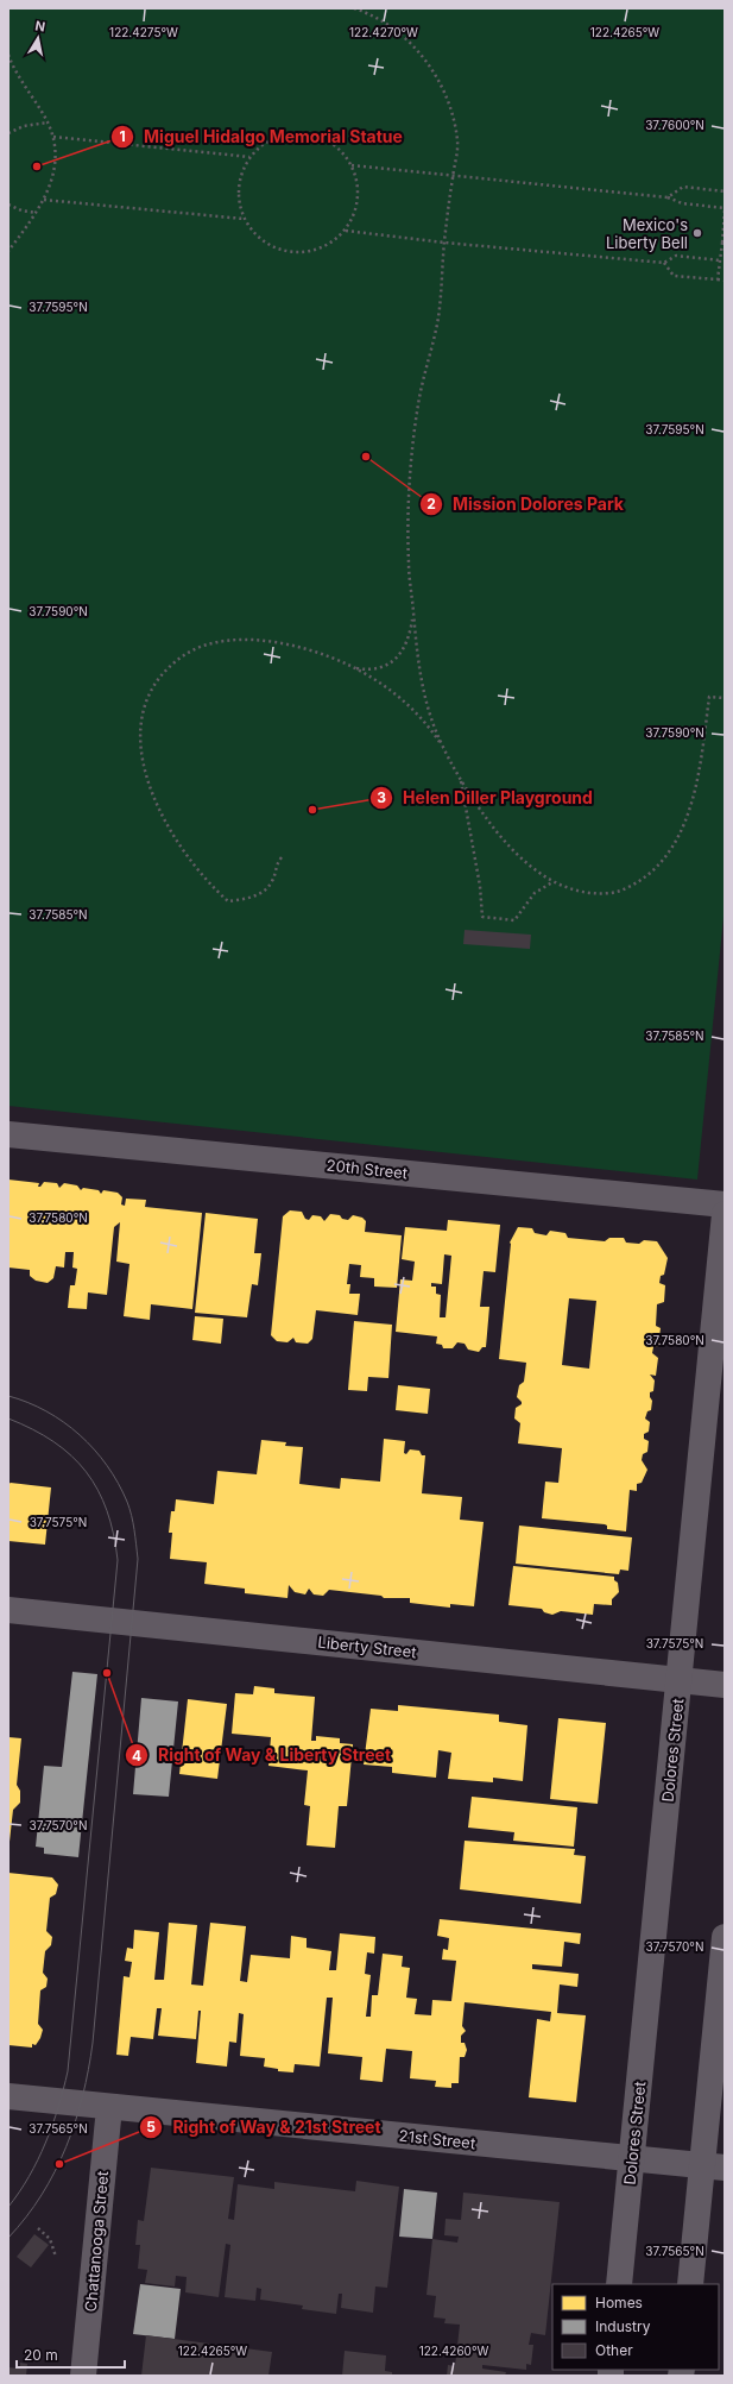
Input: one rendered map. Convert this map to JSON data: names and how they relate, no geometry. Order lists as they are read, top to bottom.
{
  "streets": {
    "street": [
      "20th Street",
      "Liberty Street",
      "Dolores Street",
      "21st Street",
      "Chattanooga Street"
    ]
  },
  "crossings": [
    ["Liberty Street", "Dolores Street"],
    ["Dolores Street", "21st Street"],
    ["21st Street", "Chattanooga Street"]
  ],
  "places": [
    "Miguel Hidalgo Memorial Statue",
    "Mexico's Liberty Bell",
    "Mission Dolores Park",
    "Helen Diller Playground",
    "Right of Way & Liberty Street",
    "Right of Way & 21st Street"
  ],
  "legend": ["Homes", "Industry", "Other"],
  "scale_bar": "20 m",
  "north": "top",
  "coordinates": [
    "122.4275°W",
    "122.4270°W",
    "122.4265°W",
    "37.7600°N",
    "37.7595°N",
    "37.7590°N",
    "37.7585°N",
    "37.7580°N",
    "37.7575°N",
    "37.7570°N",
    "37.7565°N",
    "122.4260°W"
  ]
}
